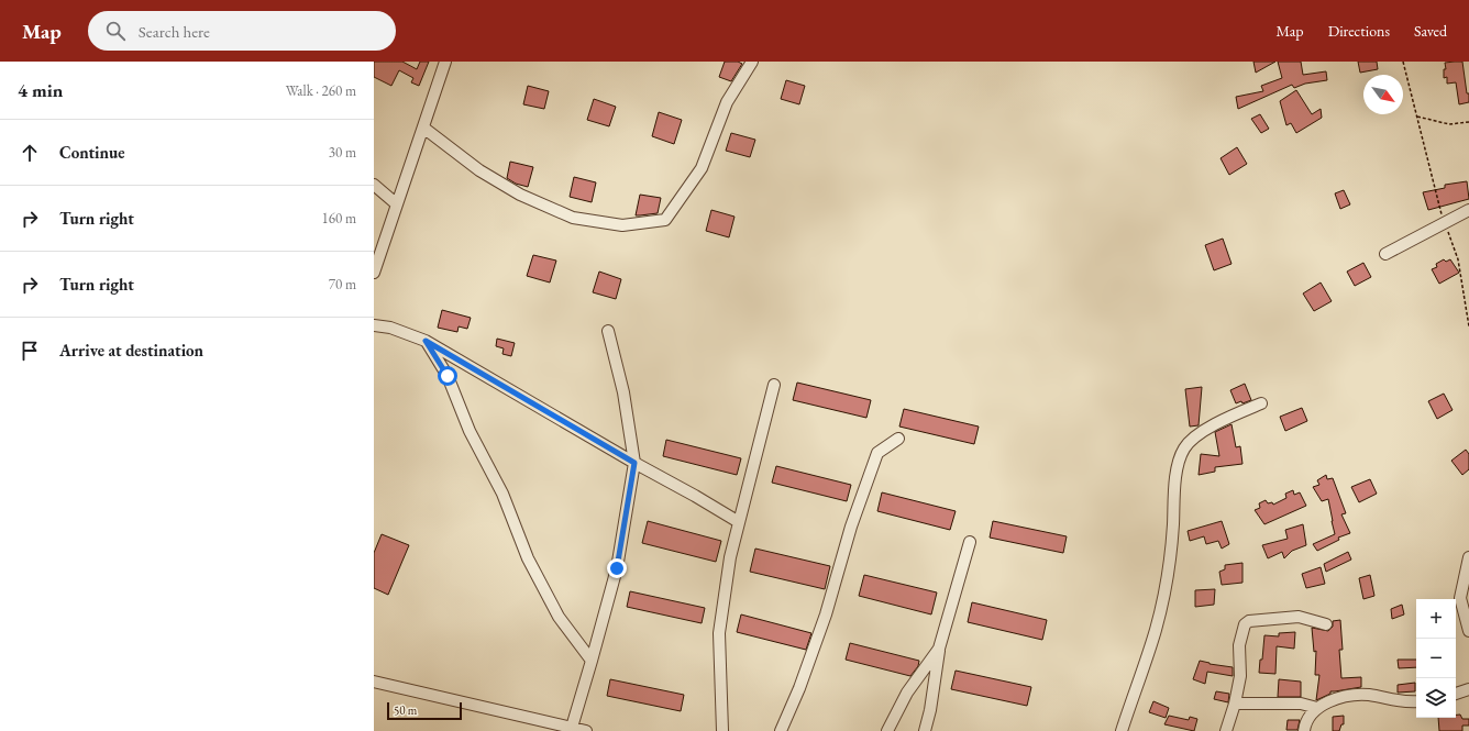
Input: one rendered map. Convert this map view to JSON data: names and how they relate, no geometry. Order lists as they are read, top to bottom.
{
  "scale_bar": "50 m",
  "north": "bottom right",
  "page": {
    "header": "Map",
    "search": "Search here",
    "nav": ["Map", "Directions", "Saved"],
    "heading": ["4 min", "Walk · 260 m"],
    "list": [
      ["Continue", "30 m"],
      ["Turn right", "160 m"],
      ["Turn right", "70 m"],
      "Arrive at destination"
    ],
    "map_buttons": ["+", "−"],
    "scale": "50 m"
  }
}
